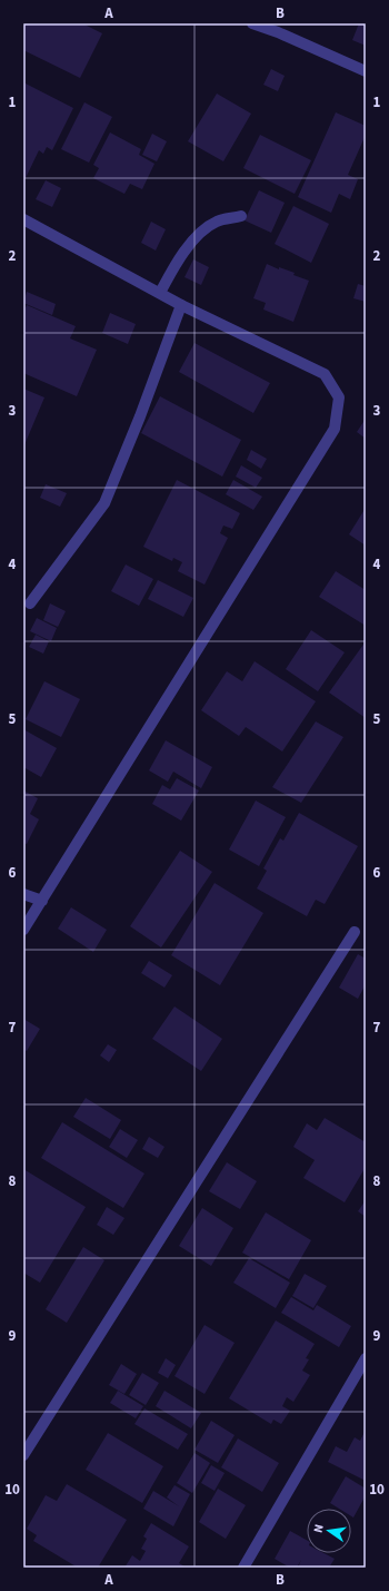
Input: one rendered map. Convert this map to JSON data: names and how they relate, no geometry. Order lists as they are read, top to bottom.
{
  "north": "left",
  "grid": {
    "columns": ["A", "B"],
    "rows": [
      "1",
      "2",
      "3",
      "4",
      "5",
      "6",
      "7",
      "8",
      "9",
      "10"
    ]
  }
}
